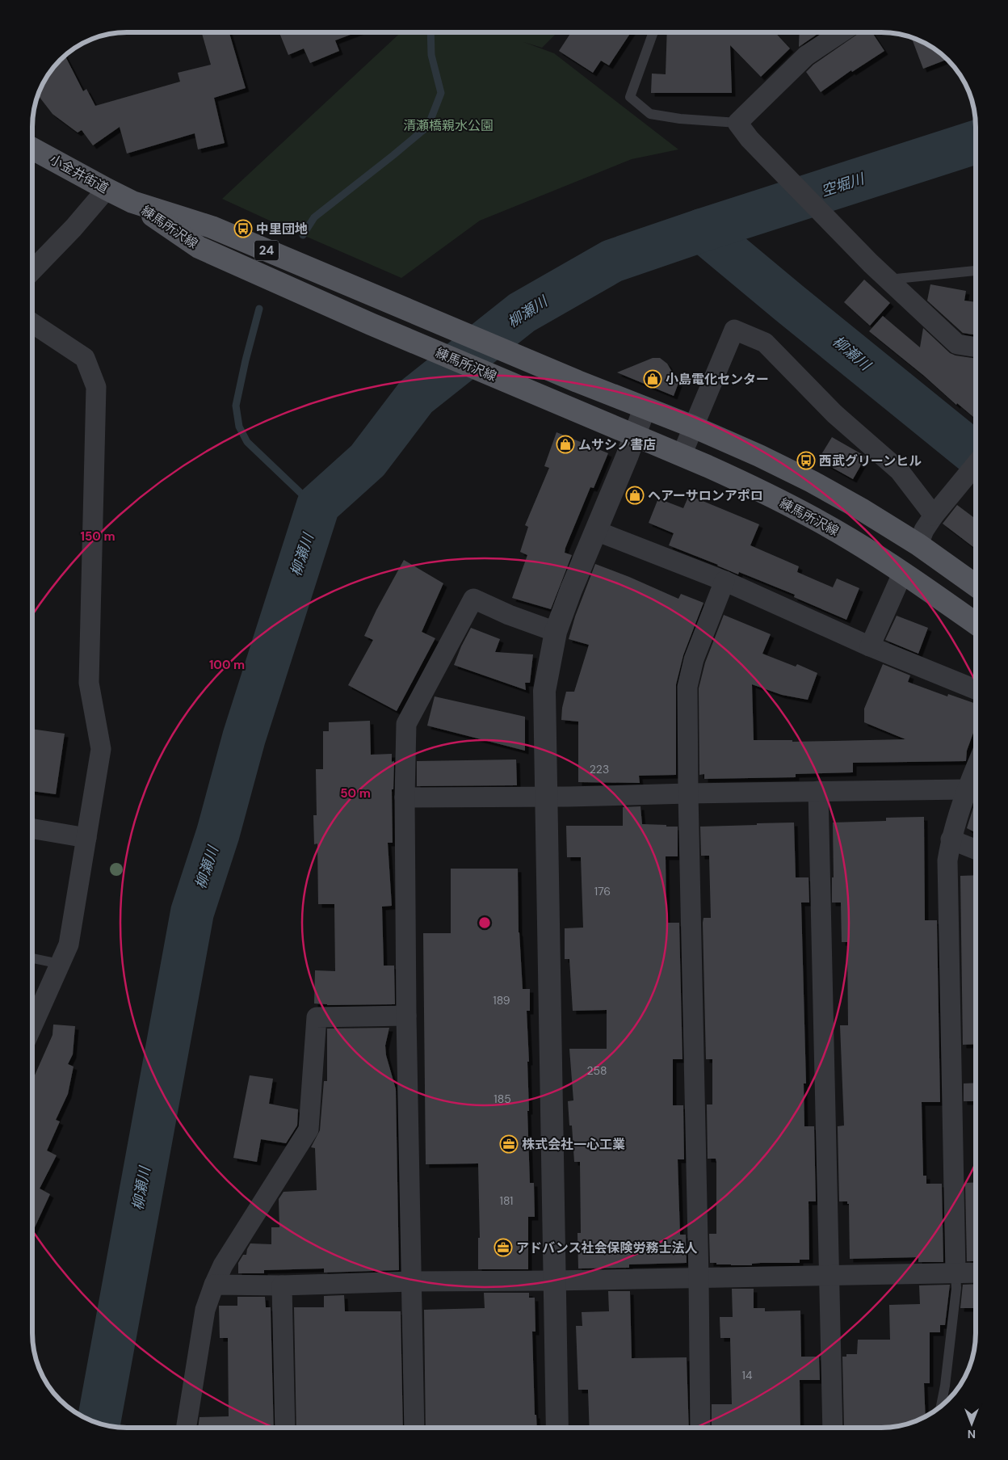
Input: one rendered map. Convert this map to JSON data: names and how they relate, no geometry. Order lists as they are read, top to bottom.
{
  "streets": {
    "main road": ["小金井街道", "練馬所沢線", "24"]
  },
  "crossings": [
    ["小金井街道", "練馬所沢線"]
  ],
  "water": ["空堀川", "柳瀬川"],
  "parks": ["清瀬橋親水公園"],
  "places": {
    "bus stop": ["中里団地", "西武グリーンヒル"],
    "shop": ["小島電化センター", "ムサシノ書店", "ヘアーサロンアポロ"],
    "office": ["株式会社一心工業", "アドバンス社会保険労務士法人"]
  },
  "house_numbers": [
    "223",
    "176",
    "189",
    "258",
    "185",
    "181",
    "14"
  ],
  "north": "bottom",
  "rings": ["150 m", "100 m", "50 m"]
}
